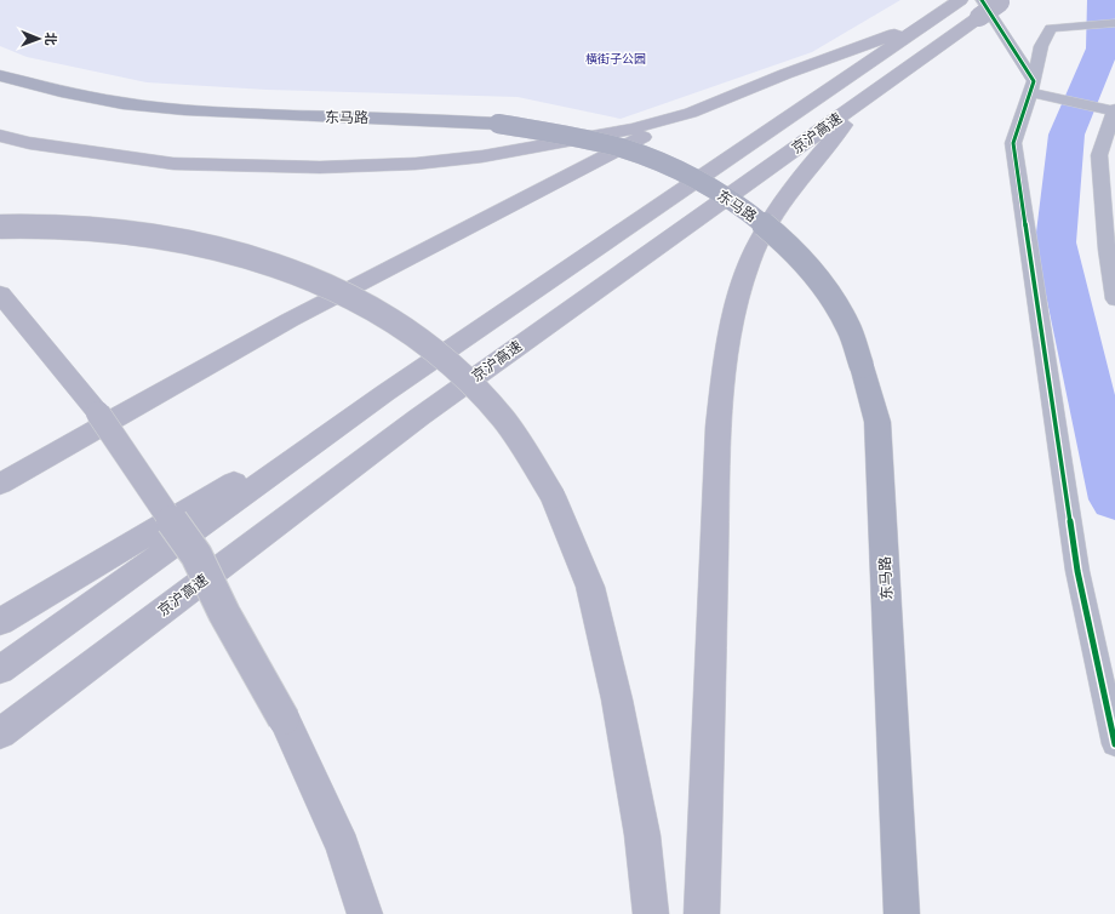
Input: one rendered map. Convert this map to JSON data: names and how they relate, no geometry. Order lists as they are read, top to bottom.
{
  "streets": {
    "highway": ["京沪高速"],
    "main road": ["东马路"]
  },
  "parks": ["横街子公园"],
  "north": "right"
}
